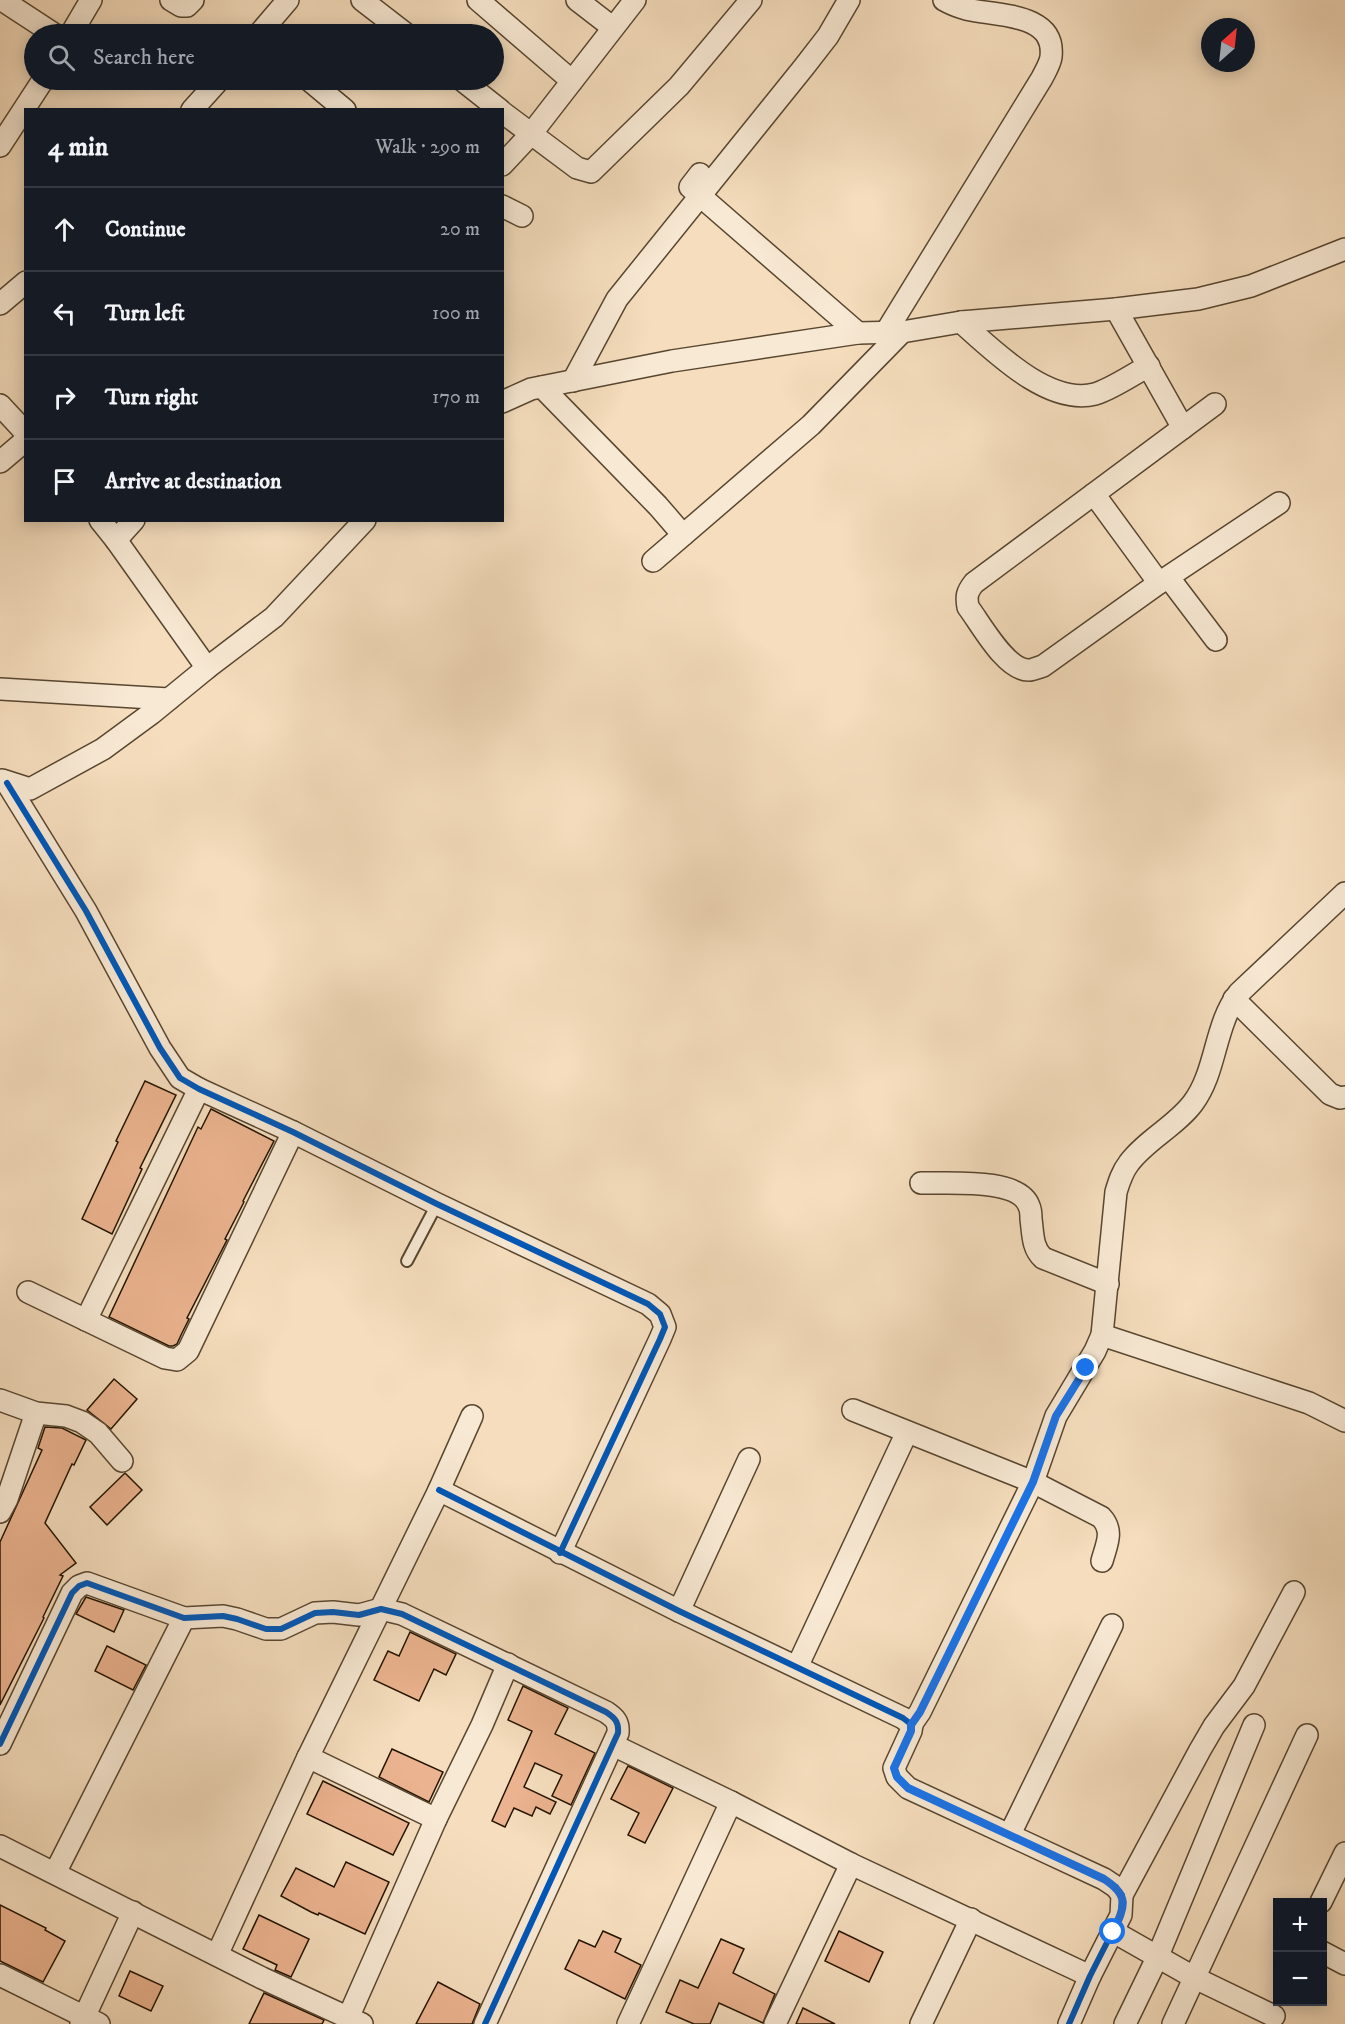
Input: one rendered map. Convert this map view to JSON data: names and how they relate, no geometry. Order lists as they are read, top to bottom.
{
  "north": "top right",
  "page": {
    "search": "Search here",
    "heading": ["4 min", "Walk · 290 m"],
    "list": [
      ["Continue", "20 m"],
      ["Turn left", "100 m"],
      ["Turn right", "170 m"],
      "Arrive at destination"
    ],
    "map_buttons": ["+", "−"]
  }
}
